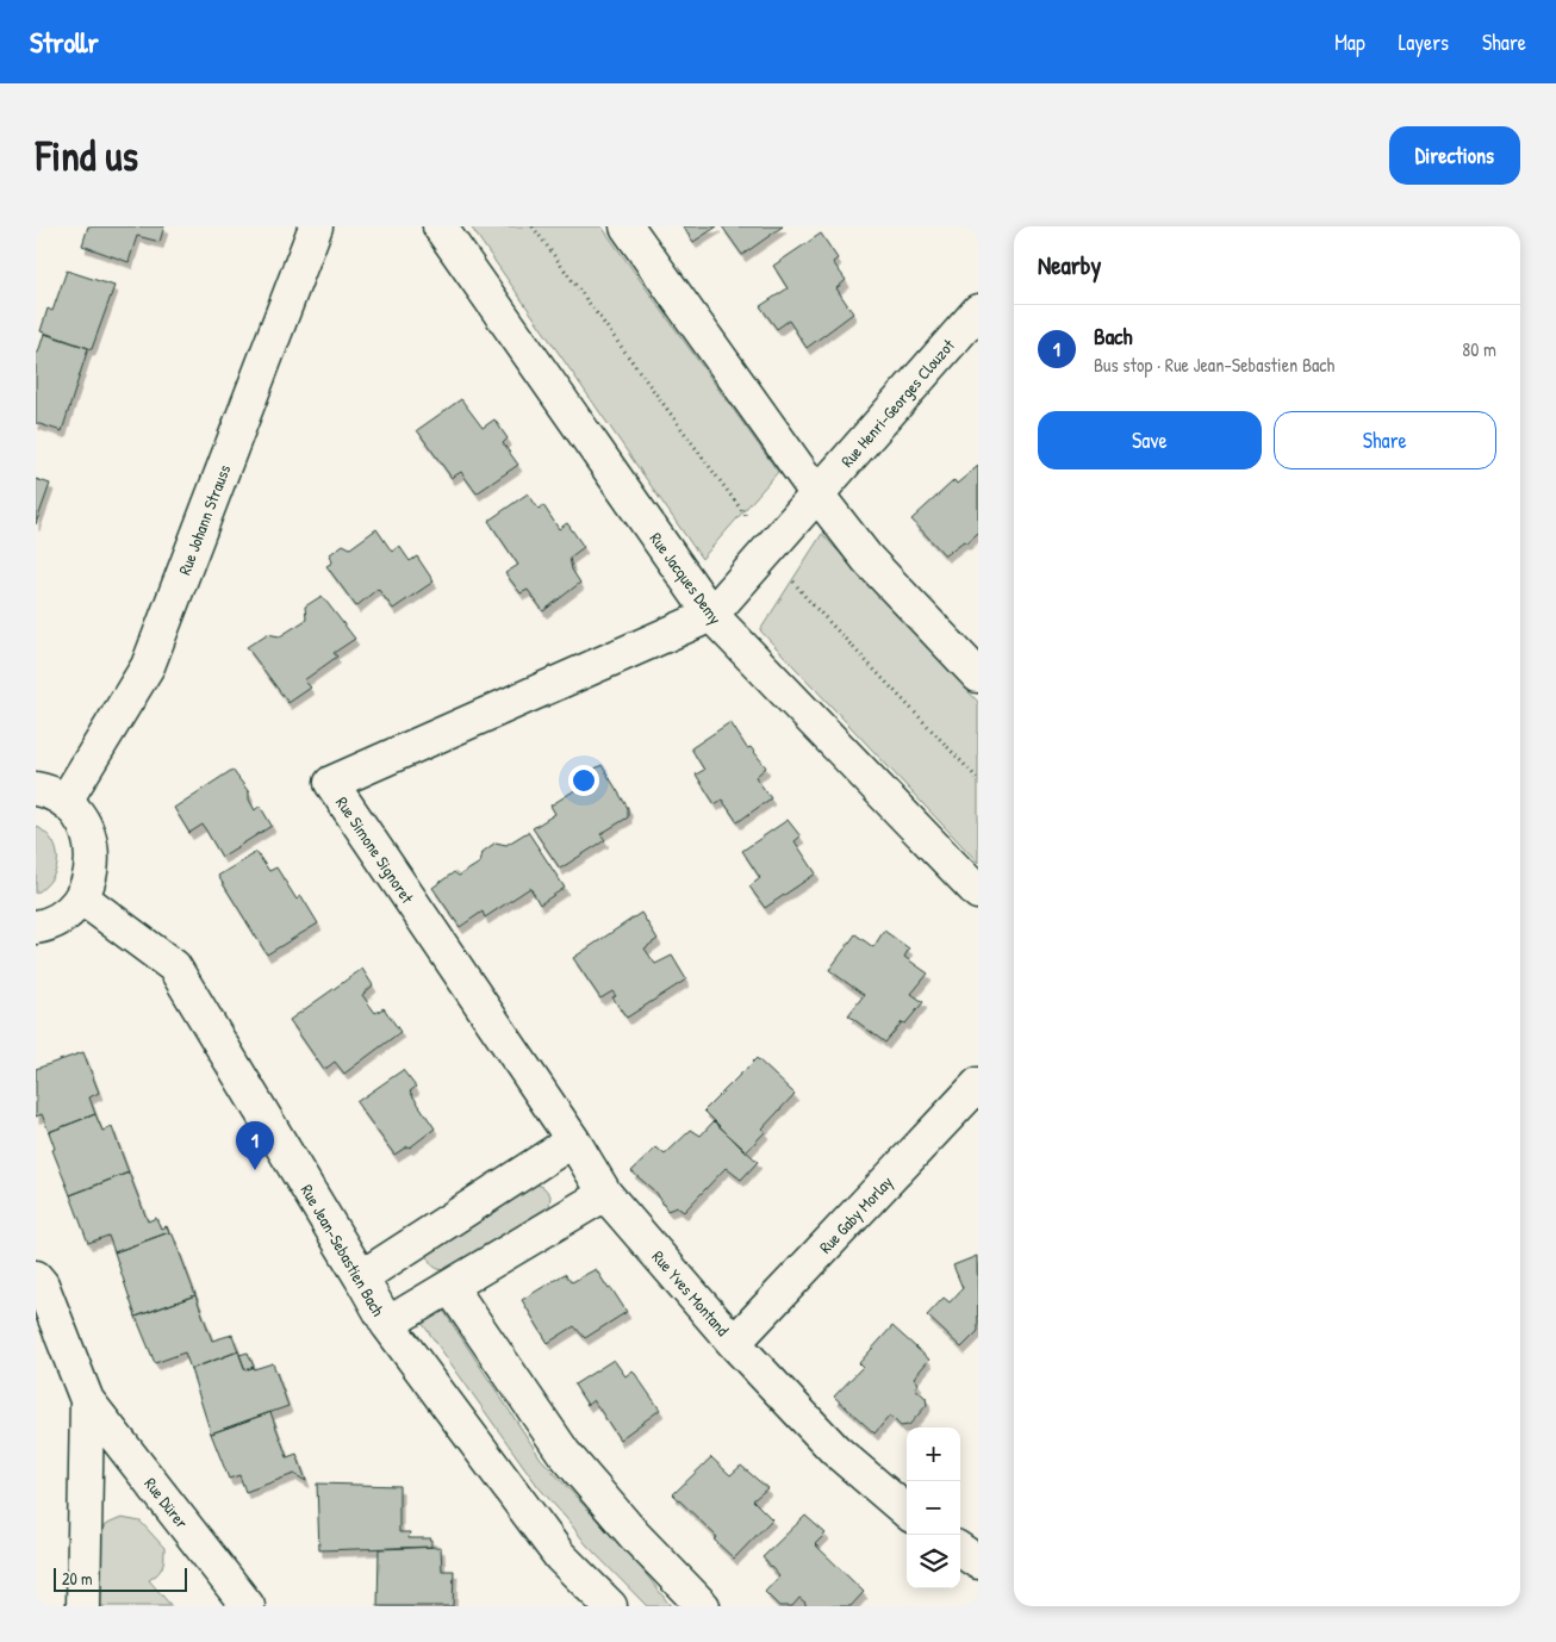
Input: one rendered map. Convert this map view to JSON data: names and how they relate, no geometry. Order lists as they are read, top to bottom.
{
  "streets": {
    "street": [
      "Rue Henri-Georges Clouzot",
      "Rue Johann Strauss",
      "Rue Jacques Demy",
      "Rue Simone Signoret",
      "Rue Gaby Morlay",
      "Rue Jean-Sebastien Bach",
      "Rue Yves Montand",
      "Rue Dürer"
    ]
  },
  "crossings": [
    ["Rue Henri-Georges Clouzot", "Rue Jacques Demy"],
    ["Rue Henri-Georges Clouzot", "Rue Simone Signoret"],
    ["Rue Jacques Demy", "Rue Simone Signoret"],
    ["Rue Simone Signoret", "Rue Yves Montand"],
    ["Rue Gaby Morlay", "Rue Yves Montand"]
  ],
  "scale_bar": "20 m",
  "page": {
    "header": "Strollr",
    "nav": ["Map", "Layers", "Share"],
    "buttons": [
      "Directions",
      ["Save", "Share"]
    ],
    "title": "Find us",
    "heading": "Nearby",
    "list": [
      {
        "mark": "1",
        "name": "Bach",
        "note": "Bus stop · Rue Jean-Sebastien Bach",
        "value": "80 m"
      }
    ],
    "pins": "1",
    "map_buttons": ["+", "−"],
    "scale": "20 m"
  }
}
